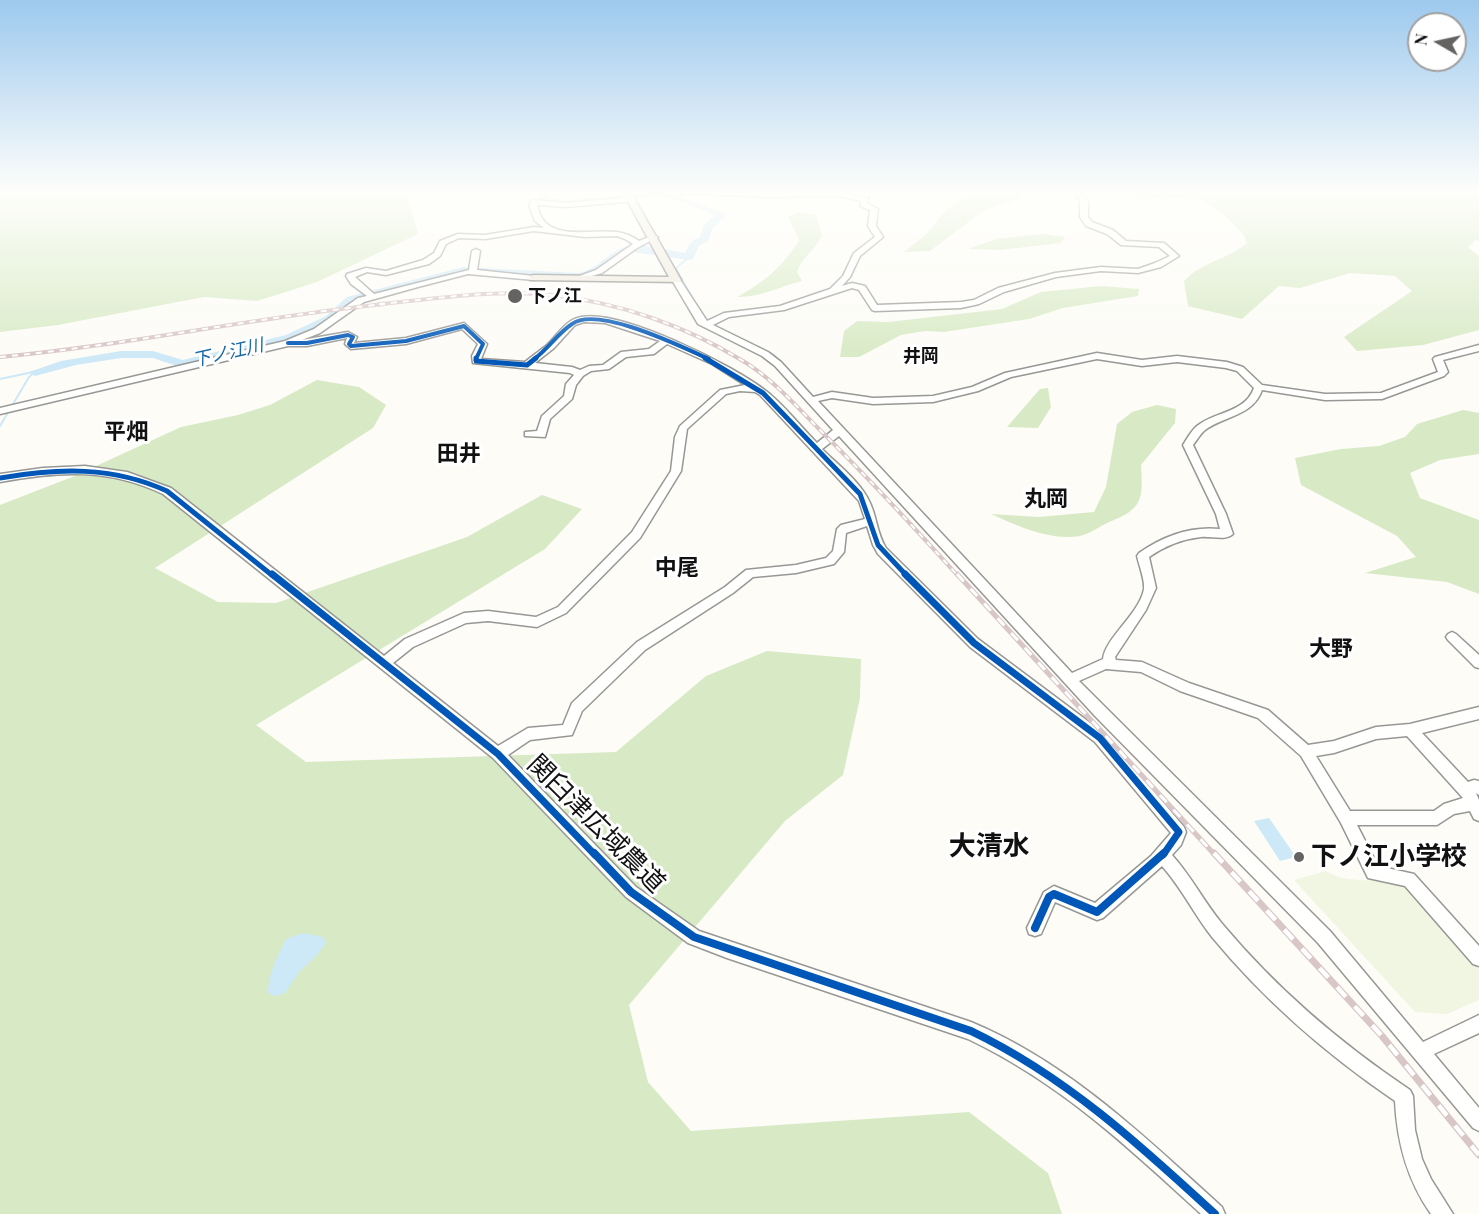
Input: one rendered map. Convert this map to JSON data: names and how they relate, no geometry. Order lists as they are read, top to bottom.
{
  "streets": {
    "street": ["関臼津広域農道"]
  },
  "districts": [
    "井岡",
    "平畑",
    "田井",
    "丸岡",
    "中尾",
    "大野",
    "大清水"
  ],
  "water": ["下ノ江川"],
  "places": ["下ノ江", "下ノ江小学校"],
  "north": "left"
}
